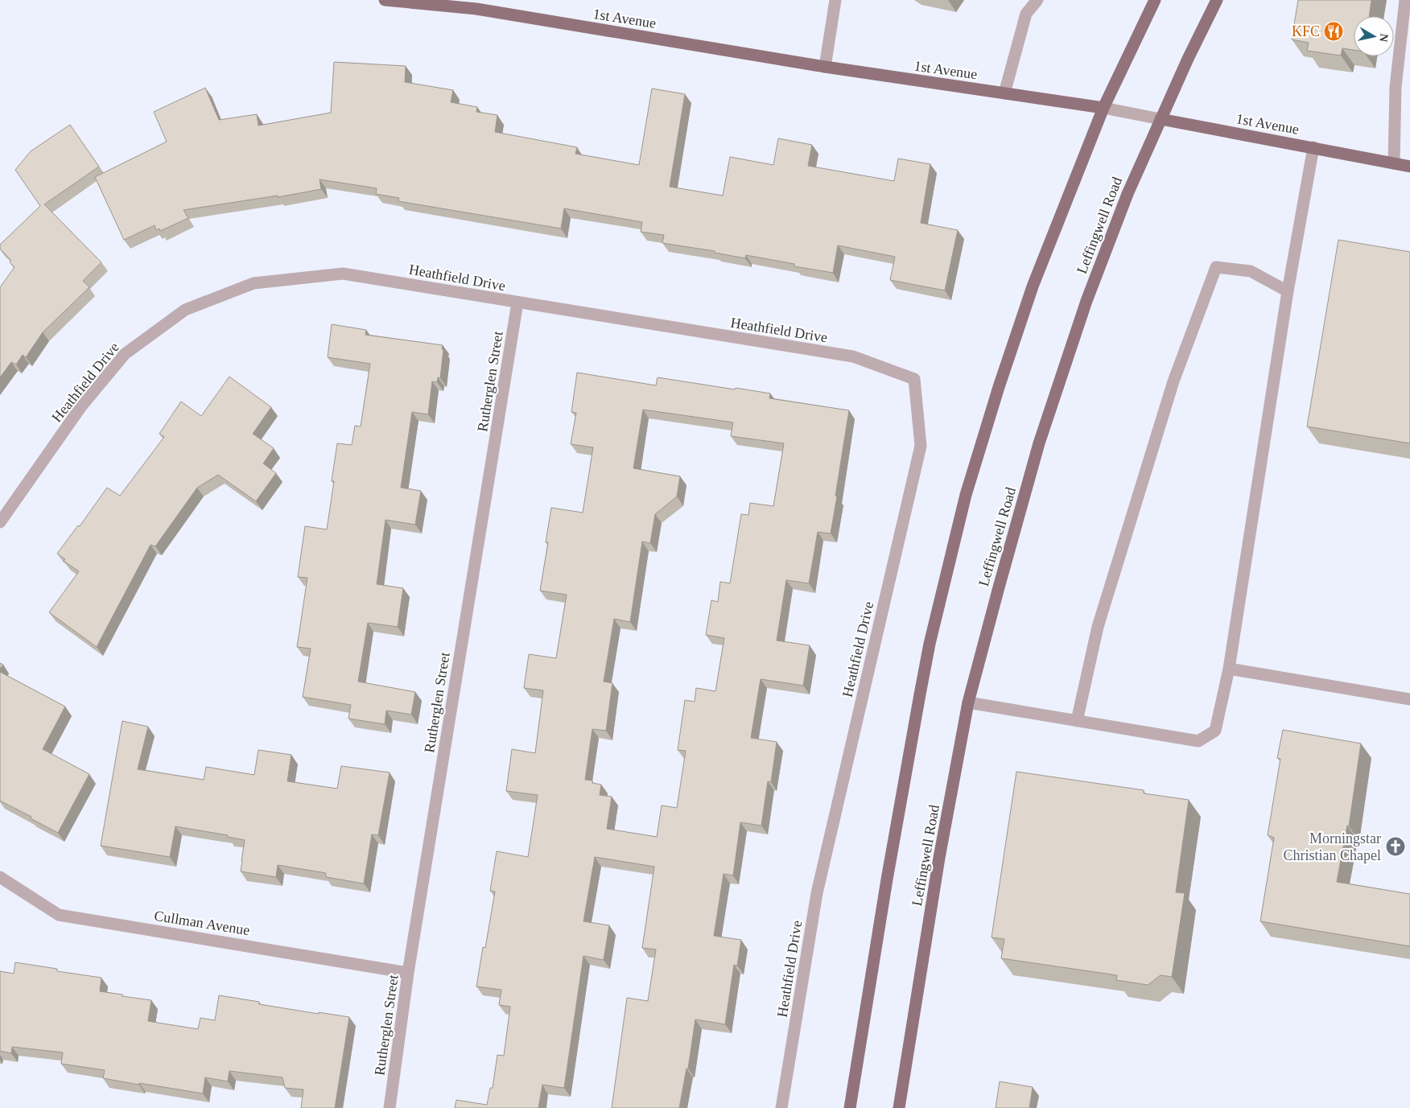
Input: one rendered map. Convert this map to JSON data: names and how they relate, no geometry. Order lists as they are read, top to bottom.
{
  "streets": {
    "main road": ["1st Avenue", "Leffingwell Road"],
    "street": ["Heathfield Drive", "Rutherglen Street", "Cullman Avenue"]
  },
  "crossings": [
    ["1st Avenue", "Leffingwell Road"],
    ["Heathfield Drive", "Rutherglen Street"],
    ["Rutherglen Street", "Cullman Avenue"]
  ],
  "places": {
    "restaurant": ["KFC"],
    "church": ["Morningstar Christian Chapel"]
  },
  "north": "right"
}
